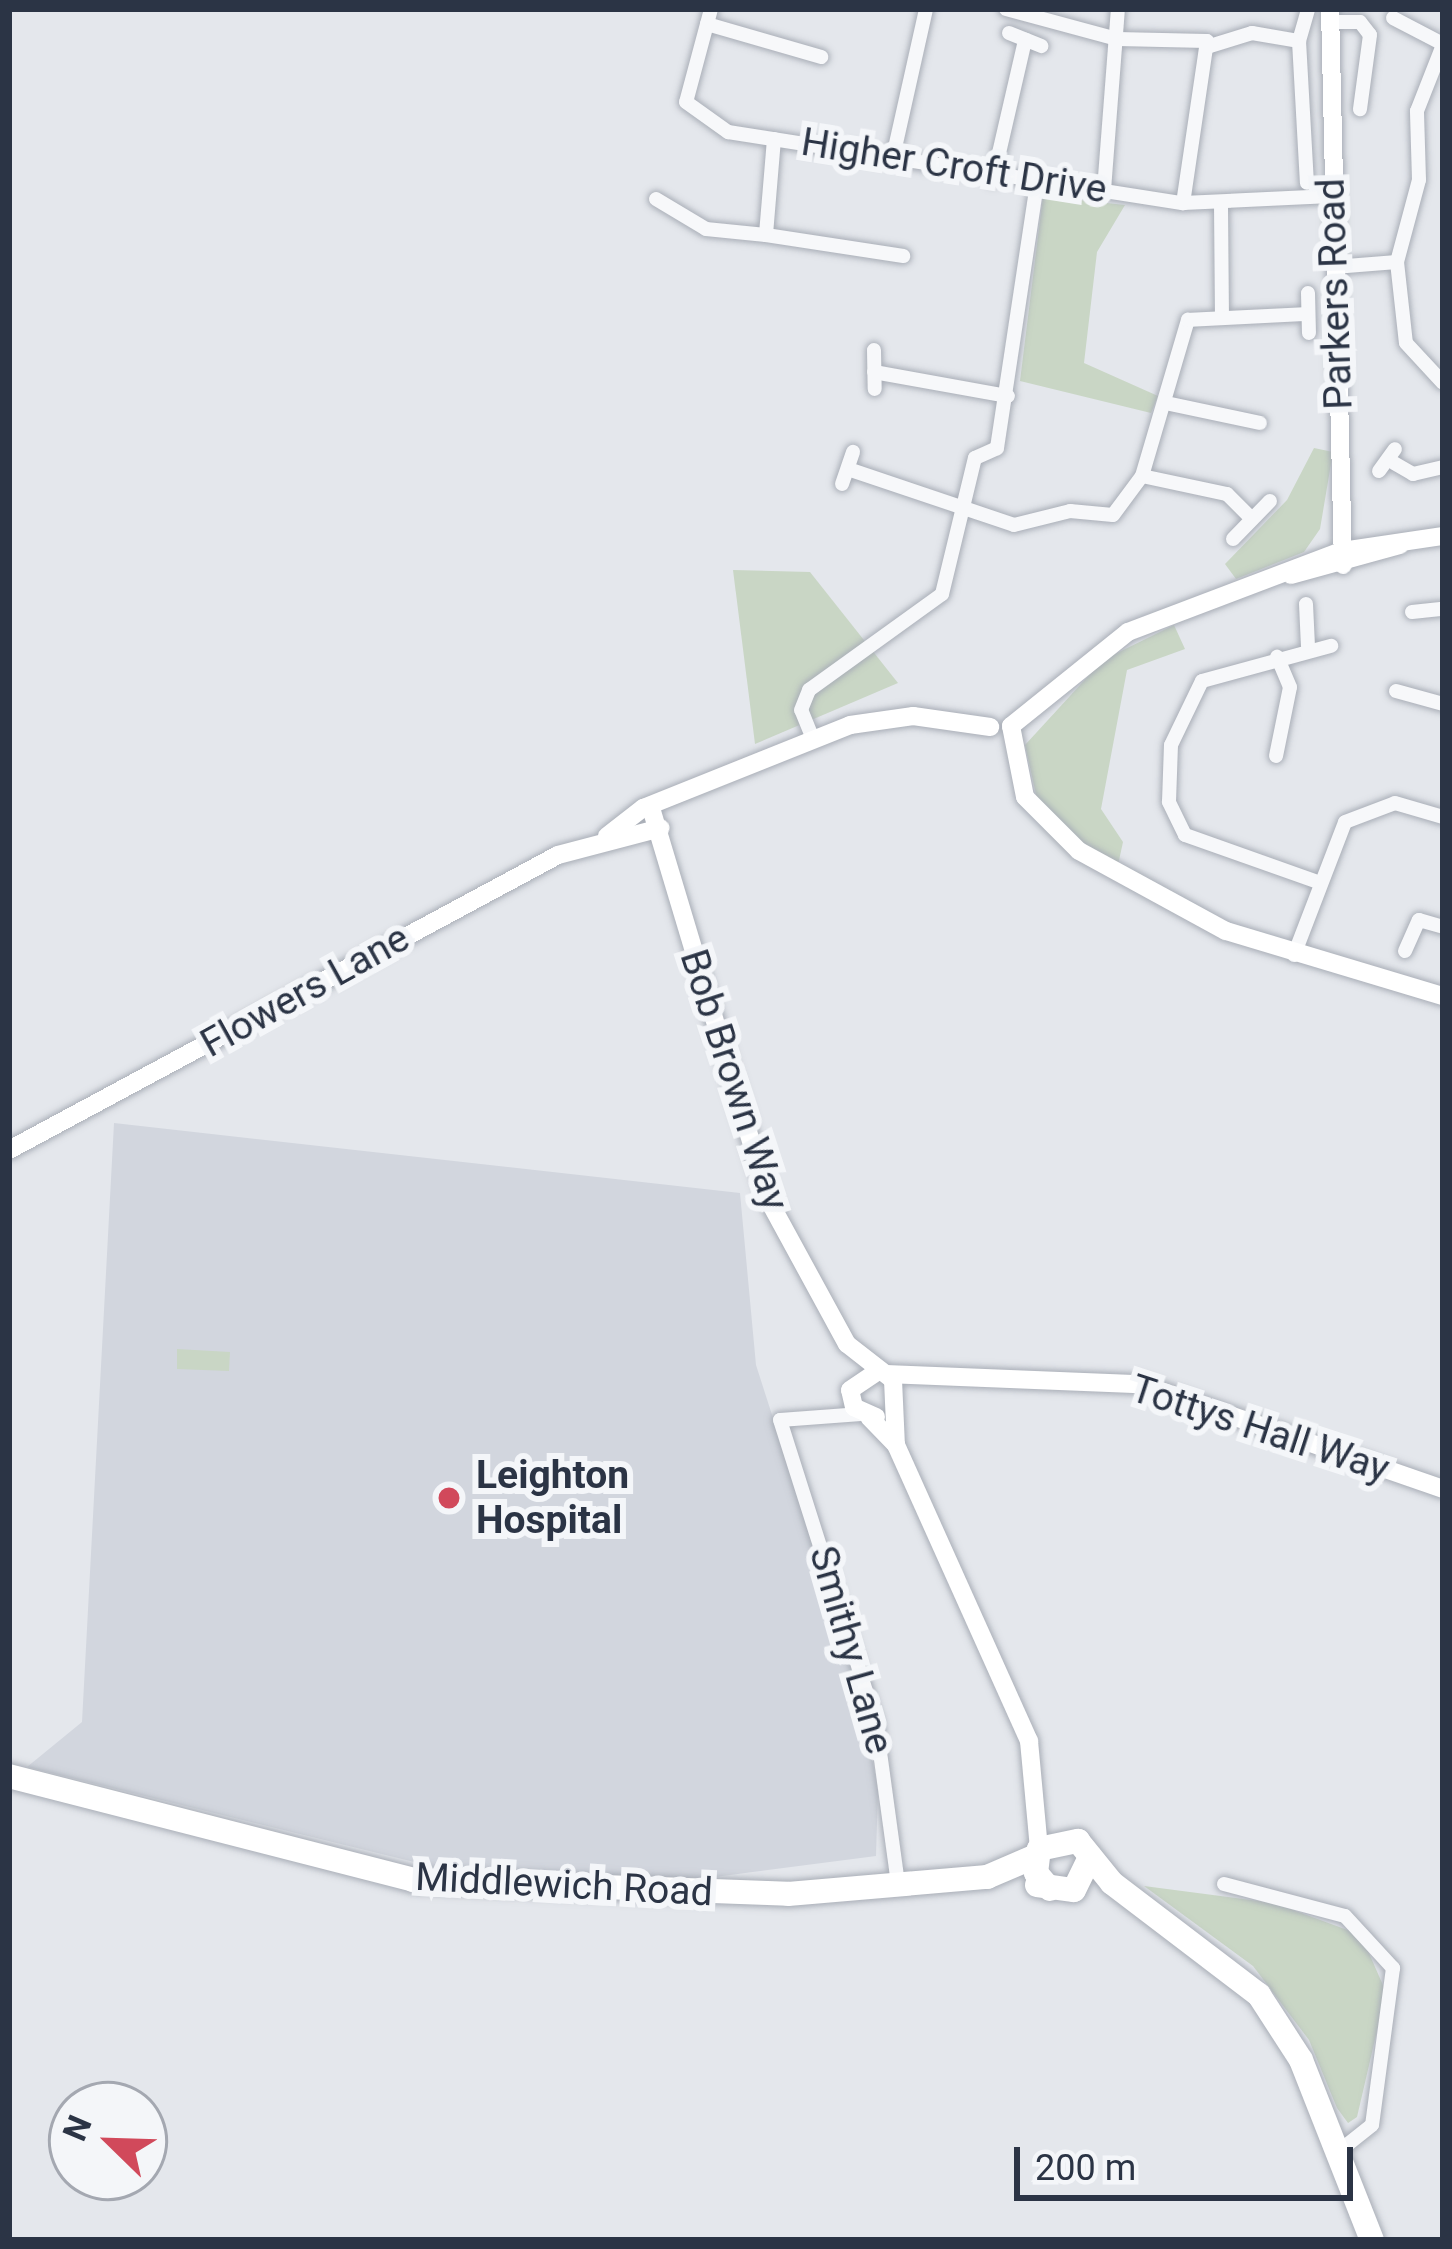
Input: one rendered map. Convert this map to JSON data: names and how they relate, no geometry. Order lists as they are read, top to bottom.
{
  "streets": {
    "highway": ["Middlewich Road"],
    "street": [
      "Higher Croft Drive",
      "Parkers Road",
      "Flowers Lane",
      "Bob Brown Way",
      "Tottys Hall Way",
      "Smithy Lane"
    ]
  },
  "crossings": [
    ["Higher Croft Drive", "Parkers Road"],
    ["Flowers Lane", "Bob Brown Way"],
    ["Bob Brown Way", "Tottys Hall Way"],
    ["Smithy Lane", "Middlewich Road"]
  ],
  "places": ["Leighton Hospital"],
  "scale_bar": "200 m",
  "north": "top left"
}
